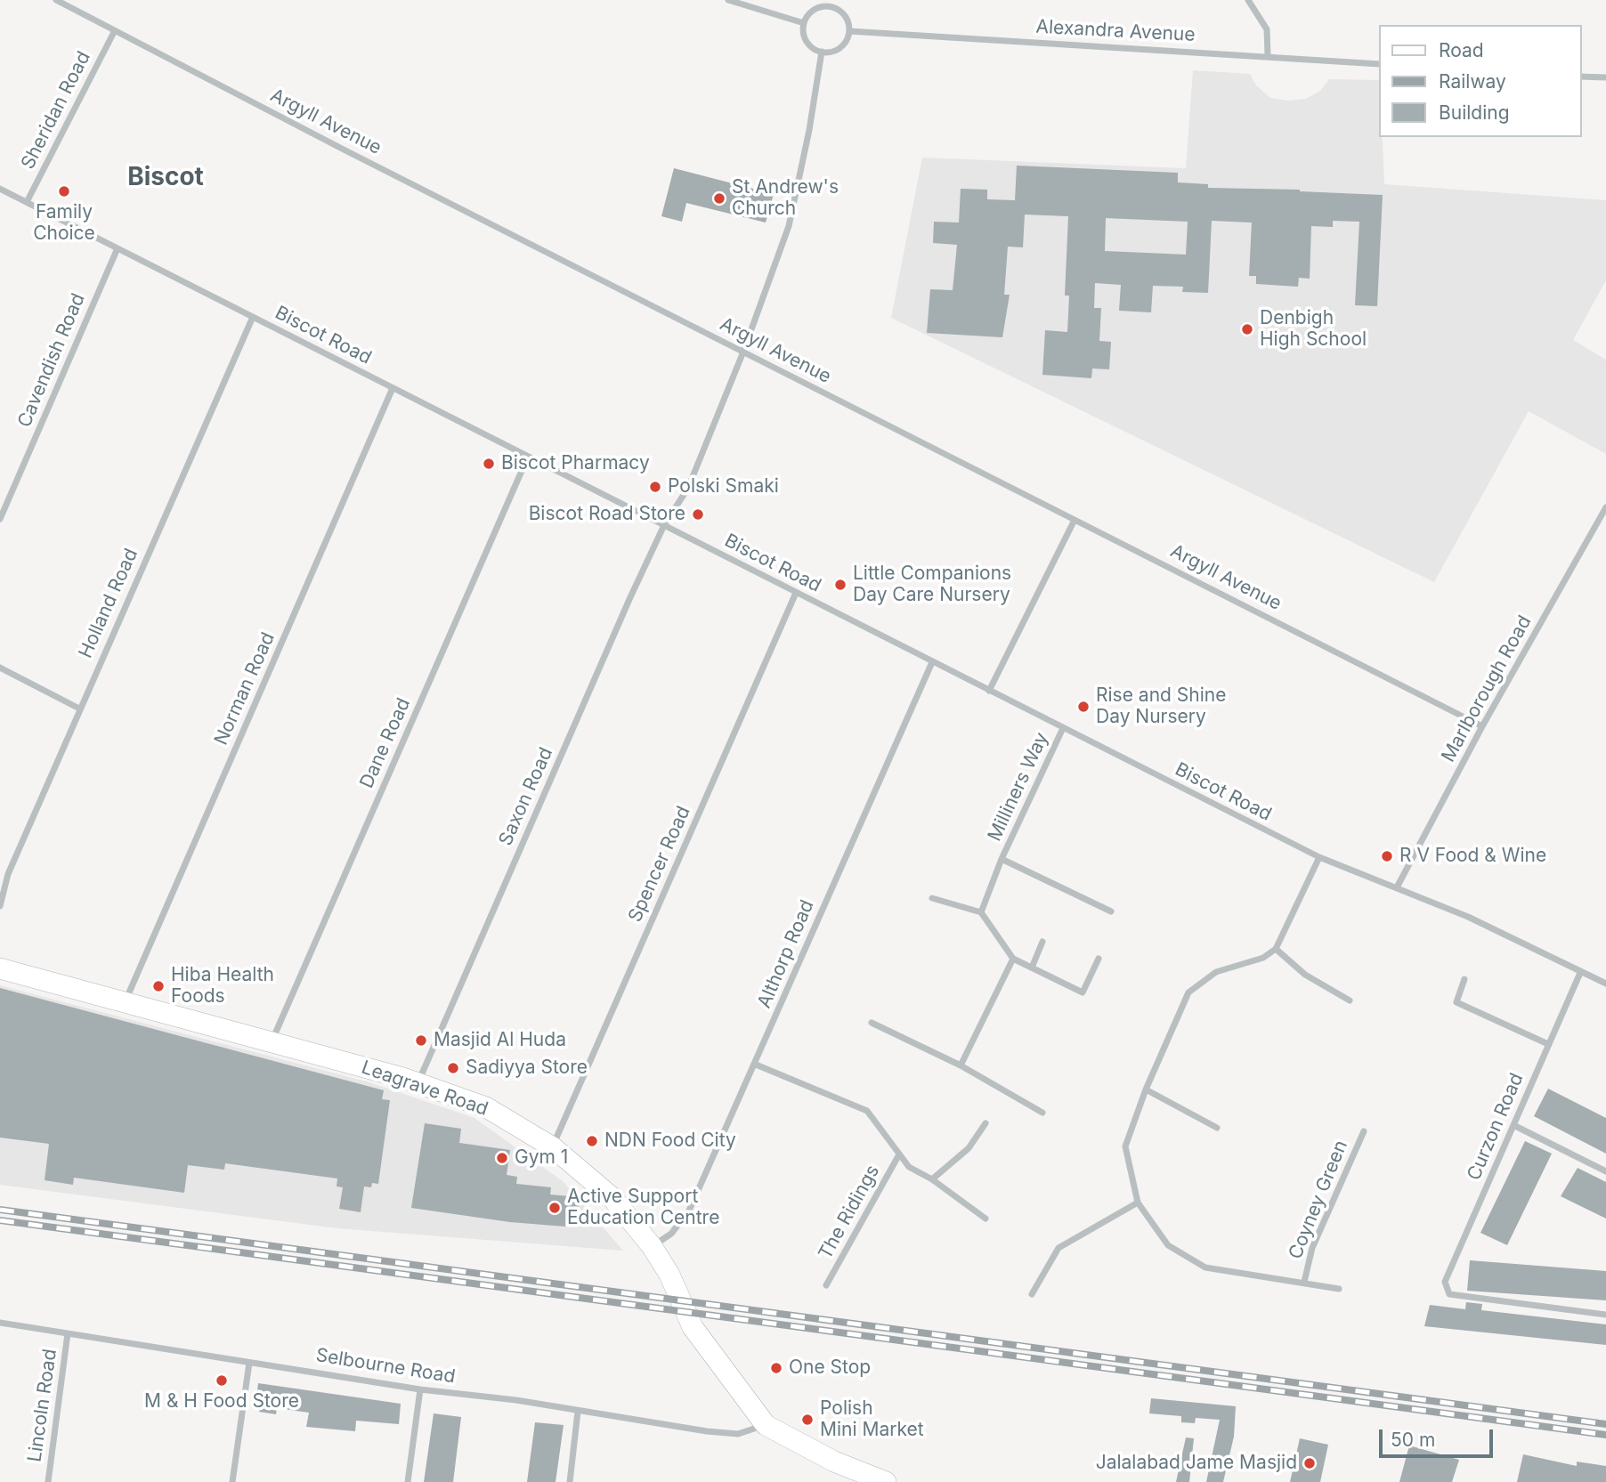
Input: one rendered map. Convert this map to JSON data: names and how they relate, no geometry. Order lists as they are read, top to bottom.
{
  "streets": {
    "main road": ["Leagrave Road"],
    "street": [
      "Alexandra Avenue",
      "Sheridan Road",
      "Argyll Avenue",
      "Biscot Road",
      "Cavendish Road",
      "Holland Road",
      "Norman Road",
      "Marlborough Road",
      "Dane Road",
      "Milliners Way",
      "Saxon Road",
      "Spencer Road",
      "Althorp Road",
      "Curzon Road",
      "Coyney Green",
      "The Ridings",
      "Selbourne Road",
      "Lincoln Road"
    ]
  },
  "crossings": [
    ["Alexandra Avenue", "Saxon Road"],
    ["Sheridan Road", "Argyll Avenue"],
    ["Sheridan Road", "Biscot Road"],
    ["Argyll Avenue", "Marlborough Road"],
    ["Argyll Avenue", "Saxon Road"],
    ["Biscot Road", "Cavendish Road"],
    ["Biscot Road", "Holland Road"],
    ["Biscot Road", "Norman Road"],
    ["Biscot Road", "Marlborough Road"],
    ["Biscot Road", "Dane Road"],
    ["Biscot Road", "Milliners Way"],
    ["Biscot Road", "Saxon Road"],
    ["Biscot Road", "Spencer Road"],
    ["Biscot Road", "Althorp Road"],
    ["Biscot Road", "Curzon Road"],
    ["Norman Road", "Leagrave Road"],
    ["Dane Road", "Leagrave Road"],
    ["Saxon Road", "Leagrave Road"],
    ["Spencer Road", "Leagrave Road"],
    ["Althorp Road", "Leagrave Road"],
    ["Althorp Road", "The Ridings"],
    ["Leagrave Road", "Selbourne Road"],
    ["Selbourne Road", "Lincoln Road"]
  ],
  "districts": ["Biscot"],
  "places": [
    "Family Choice",
    "St Andrew's Church",
    "Denbigh High School",
    "Biscot Pharmacy",
    "Polski Smaki",
    "Biscot Road Store",
    "Little Companions Day Care Nursery",
    "Rise and Shine Day Nursery",
    "R V Food & Wine",
    "Hiba Health Foods",
    "Masjid Al Huda",
    "Sadiyya Store",
    "NDN Food City",
    "Gym 1",
    "Active Support Education Centre",
    "One Stop",
    "M & H Food Store",
    "Polish Mini Market",
    "Jalalabad Jame Masjid"
  ],
  "legend": ["Road", "Railway", "Building"],
  "scale_bar": "50 m"
}
